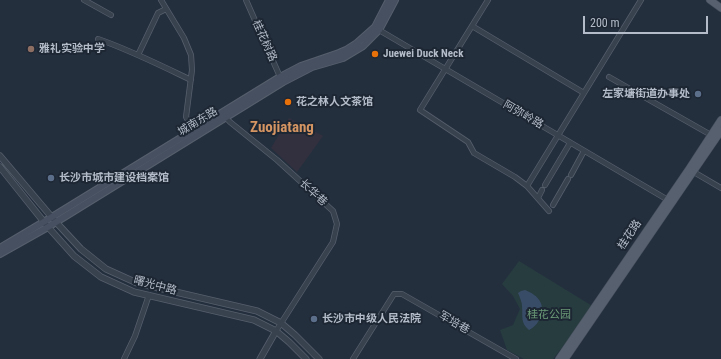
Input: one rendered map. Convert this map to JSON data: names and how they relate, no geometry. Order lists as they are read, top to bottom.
{
  "streets": {
    "main road": ["城南东路", "桂花路"],
    "street": [
      "桂花树路",
      "阿弥岭路",
      "长华巷",
      "曙光中路",
      "军培巷"
    ]
  },
  "crossings": [
    ["桂花树路", "城南东路"],
    ["阿弥岭路", "城南东路"],
    ["阿弥岭路", "桂花路"],
    ["城南东路", "长华巷"],
    ["城南东路", "曙光中路"],
    ["长华巷", "曙光中路"]
  ],
  "districts": ["Zuojiatang"],
  "parks": ["桂花公园"],
  "places": [
    "雅礼实验中学",
    "Juewei Duck Neck",
    "左家塘街道办事处",
    "花之林人文茶馆",
    "长沙市城市建设档案馆",
    "长沙市中级人民法院"
  ],
  "scale_bar": "200 m"
}
